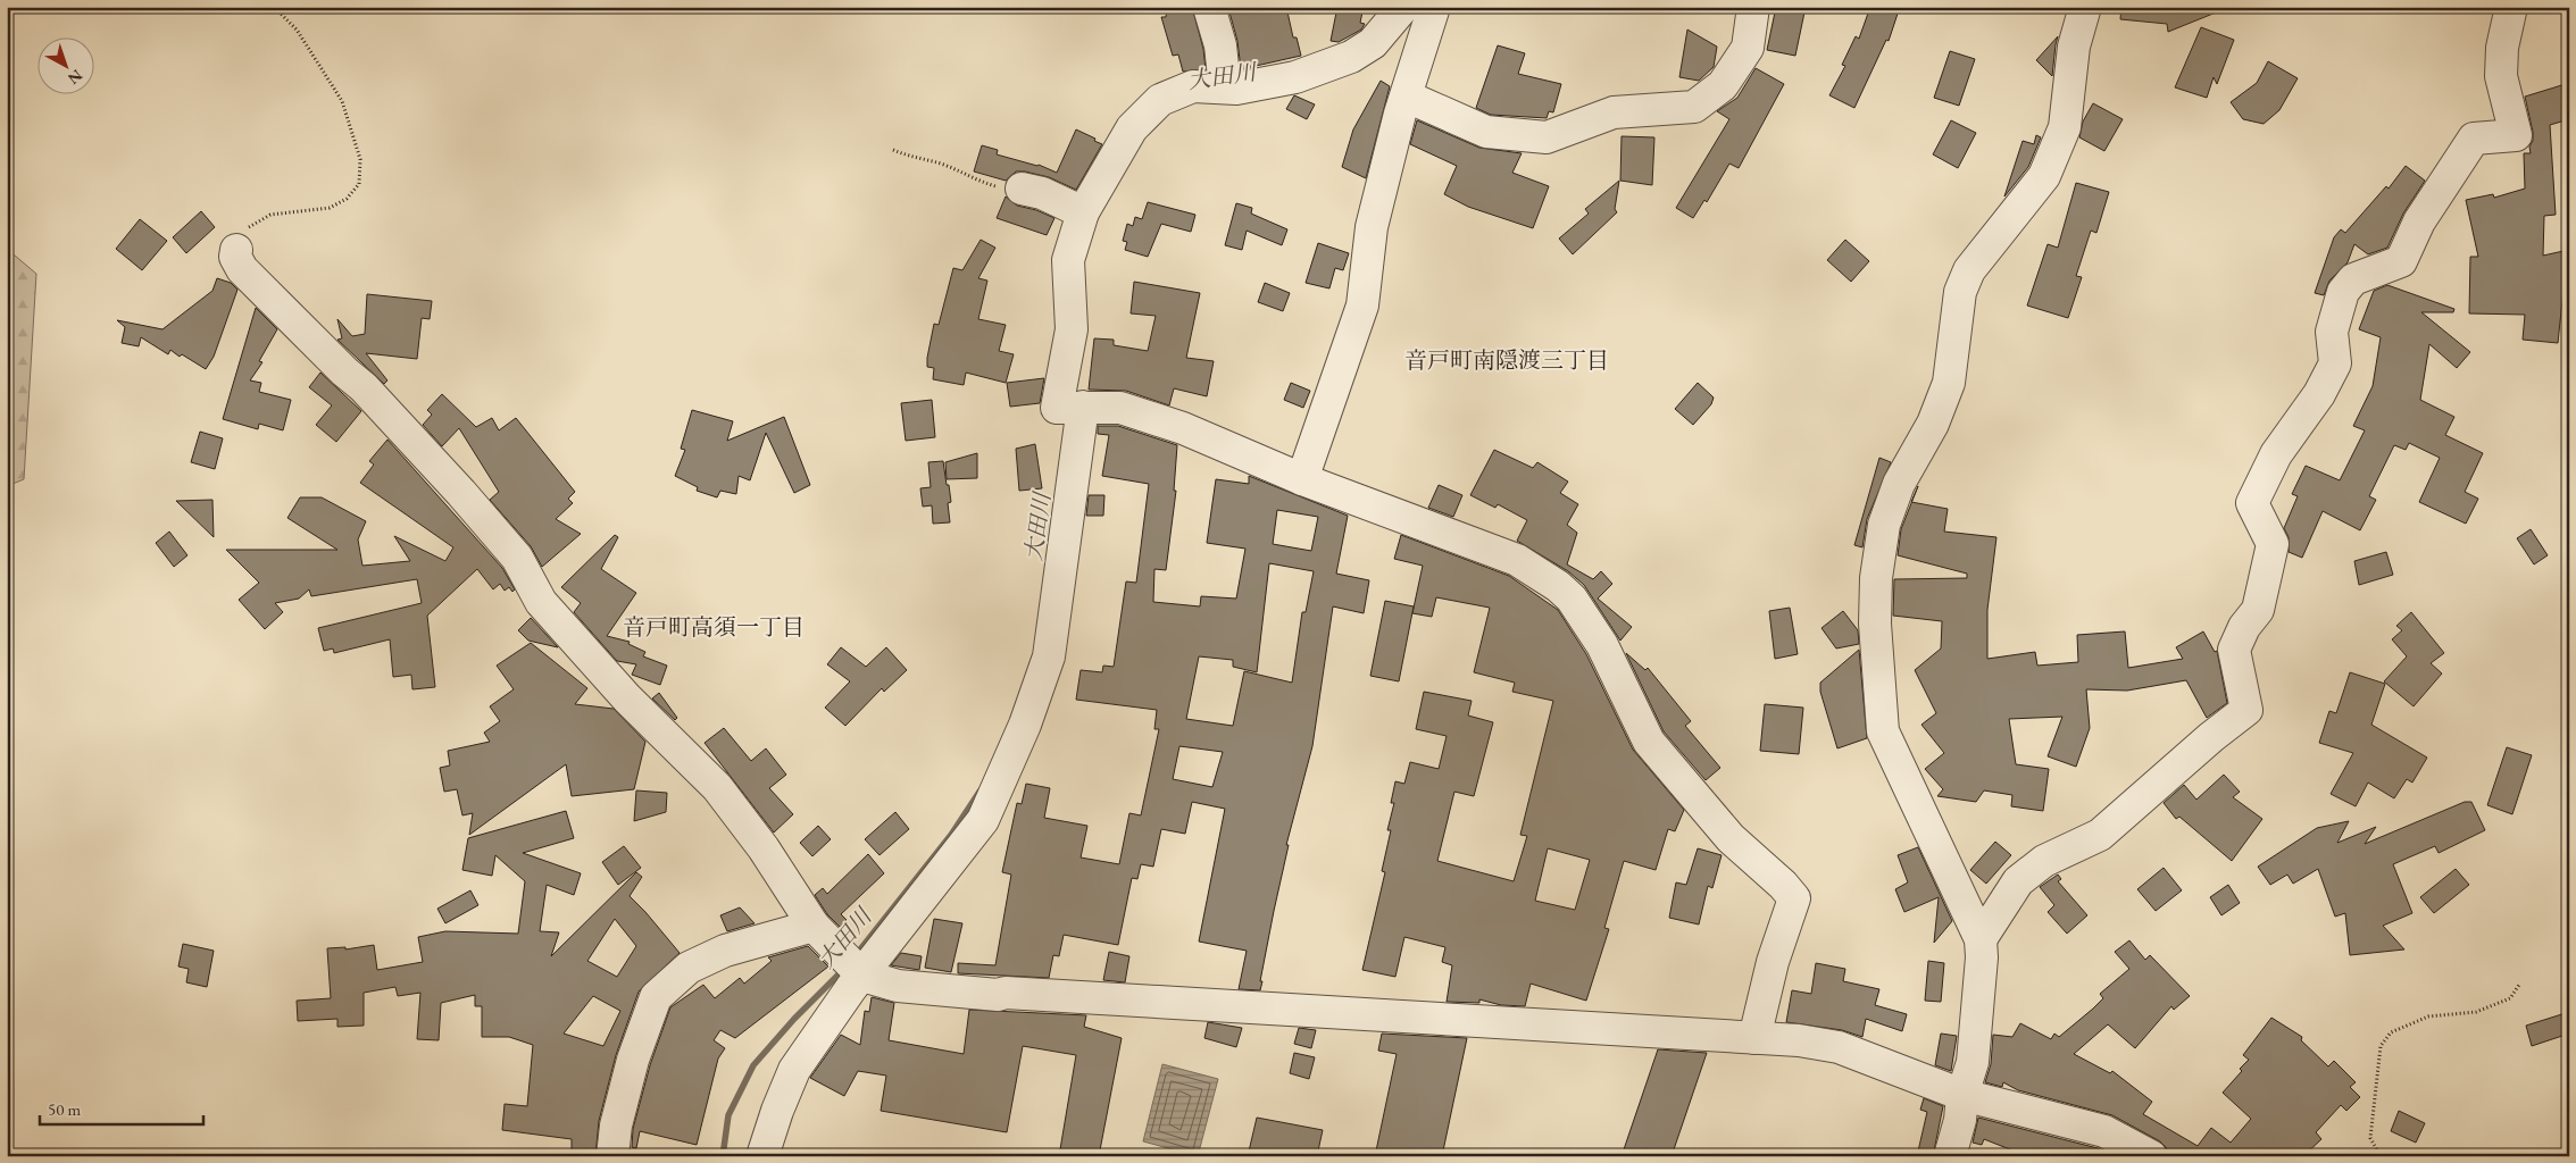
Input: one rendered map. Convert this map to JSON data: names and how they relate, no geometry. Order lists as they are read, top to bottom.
{
  "districts": ["音戸町南隠渡三丁目", "音戸町高須一丁目"],
  "water": ["大田川"],
  "scale_bar": "50 m",
  "north": "bottom right"
}
